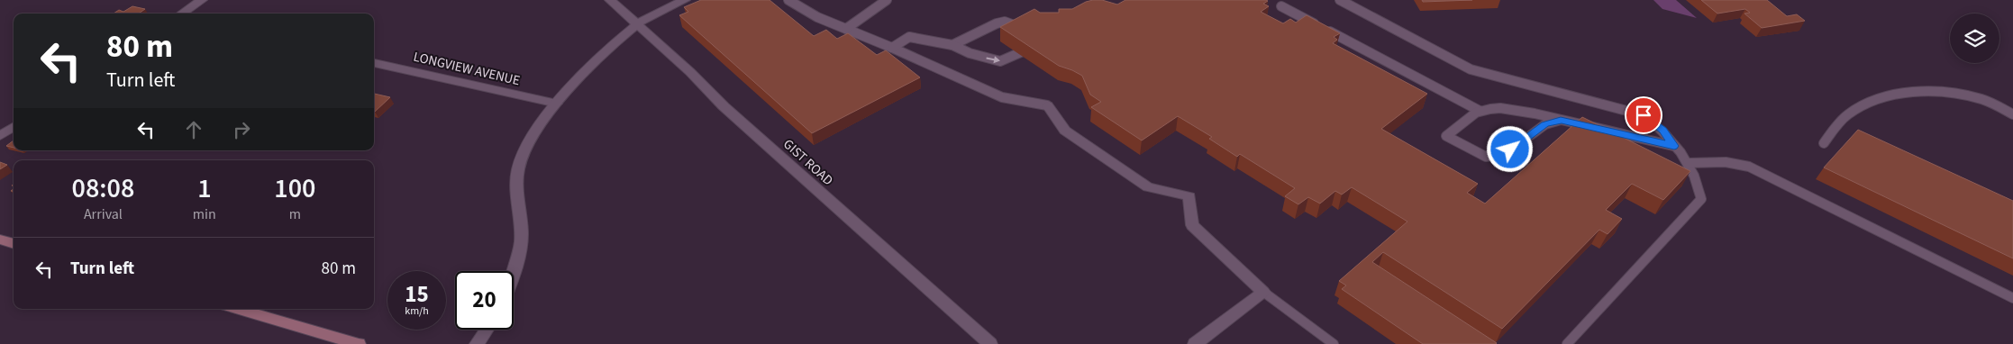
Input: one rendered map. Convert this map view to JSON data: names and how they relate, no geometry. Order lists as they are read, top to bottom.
{
  "streets": {
    "street": ["LONGVIEW AVENUE", "GIST ROAD"]
  },
  "page": {
    "turn": ["80 m", "Turn left"],
    "eta": [
      "08:08",
      "Arrival",
      "1",
      "min",
      "100",
      "m"
    ],
    "list": [
      {
        "name": "Turn left",
        "value": "80 m"
      }
    ],
    "speed": "15 km/h",
    "limit": "20"
  }
}
